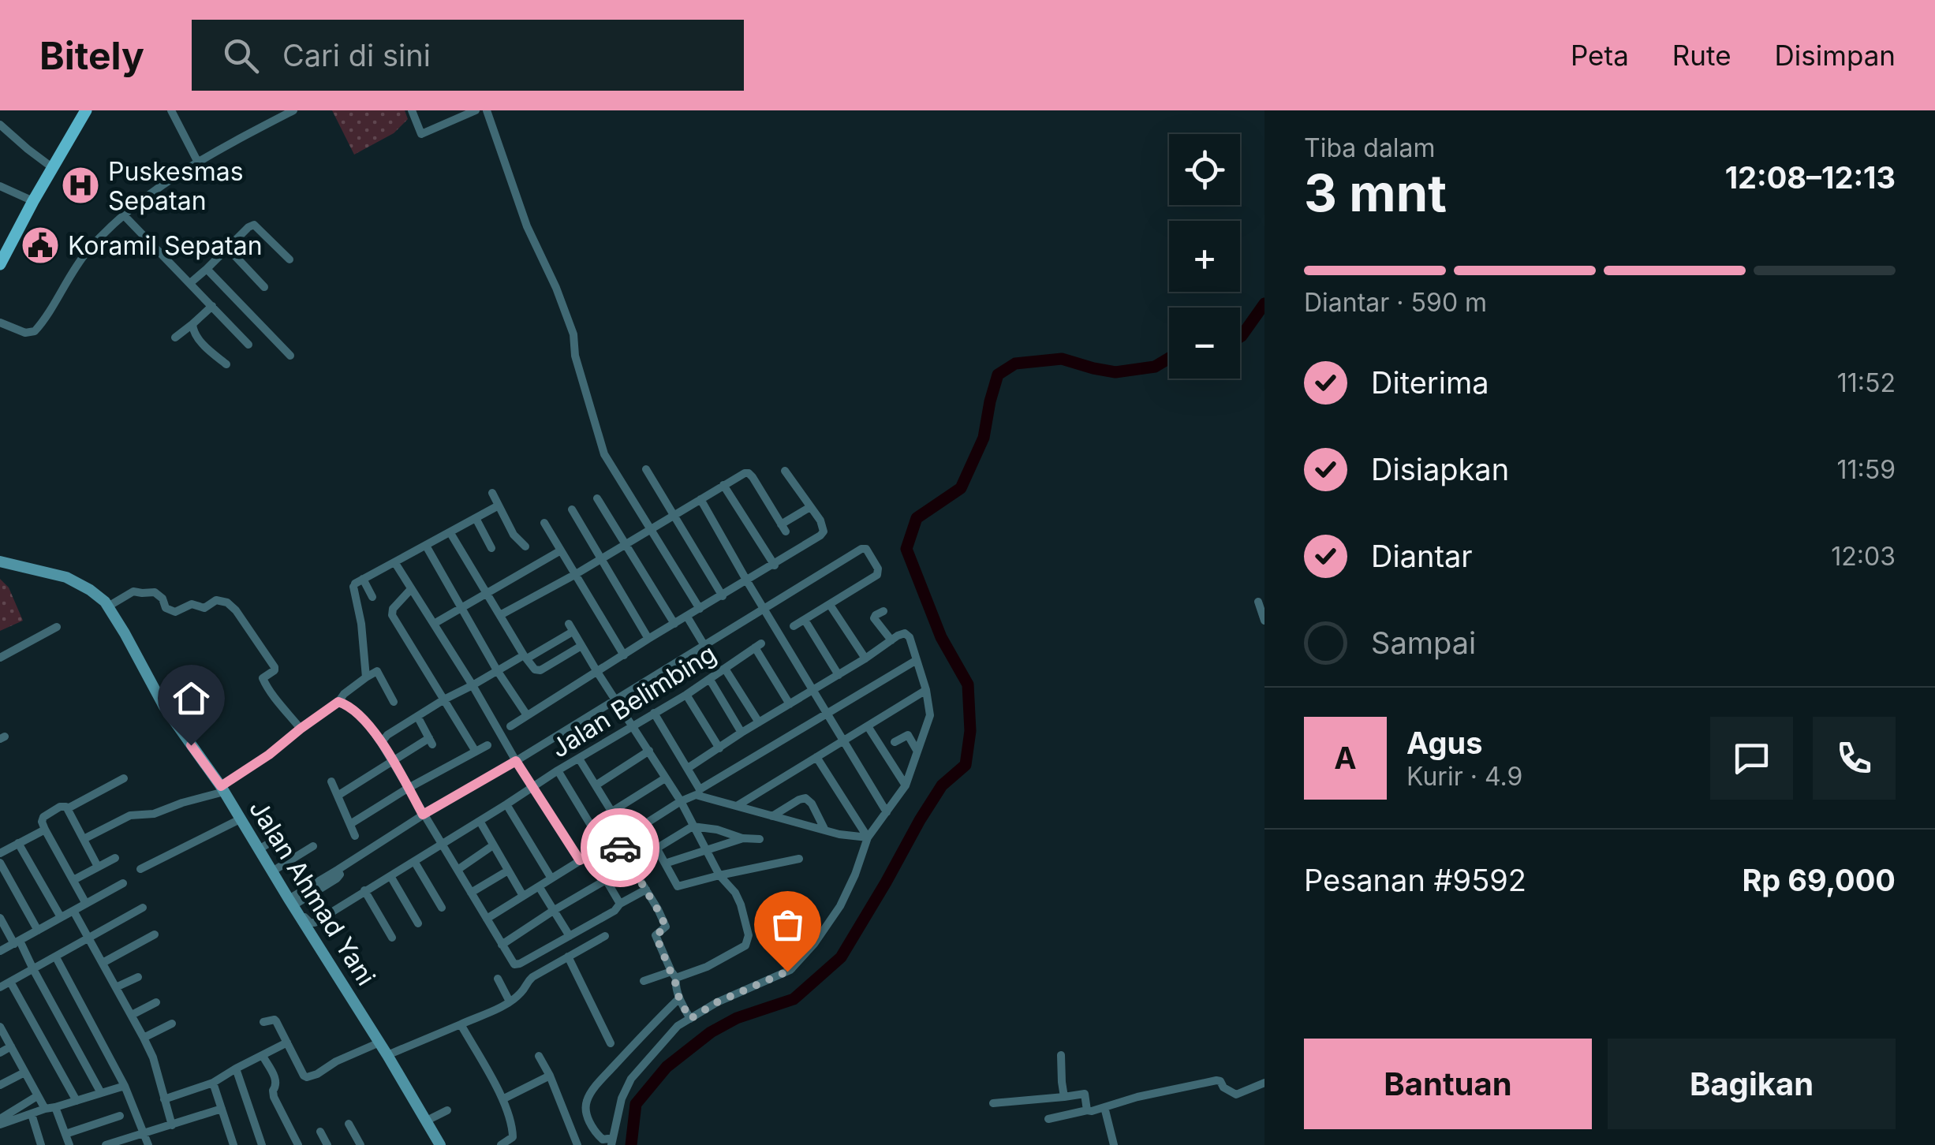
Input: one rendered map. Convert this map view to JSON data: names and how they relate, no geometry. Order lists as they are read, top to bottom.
{
  "streets": {
    "street": ["Jalan Belimbing", "Jalan Ahmad Yani"]
  },
  "crossings": [
    ["Jalan Belimbing", "Jalan Ahmad Yani"]
  ],
  "places": {
    "hospital": ["Puskesmas Sepatan"],
    "public building": ["Koramil Sepatan"]
  },
  "page": {
    "header": "Bitely",
    "search": "Cari di sini",
    "nav": ["Peta", "Rute", "Disimpan"],
    "heading": ["3 mnt", "Tiba dalam", "12:08–12:13"],
    "panel": [
      "Agus",
      "Kurir · 4.9",
      "Pesanan #9592",
      "Rp 69,000"
    ],
    "map_buttons": ["+", "−"],
    "bar": "Diantar · 590 m",
    "list": [
      ["Diterima", "11:52"],
      ["Disiapkan", "11:59"],
      ["Diantar", "12:03"],
      "Sampai"
    ],
    "round": "A",
    "buttons": ["Bantuan", "Bagikan"]
  }
}
